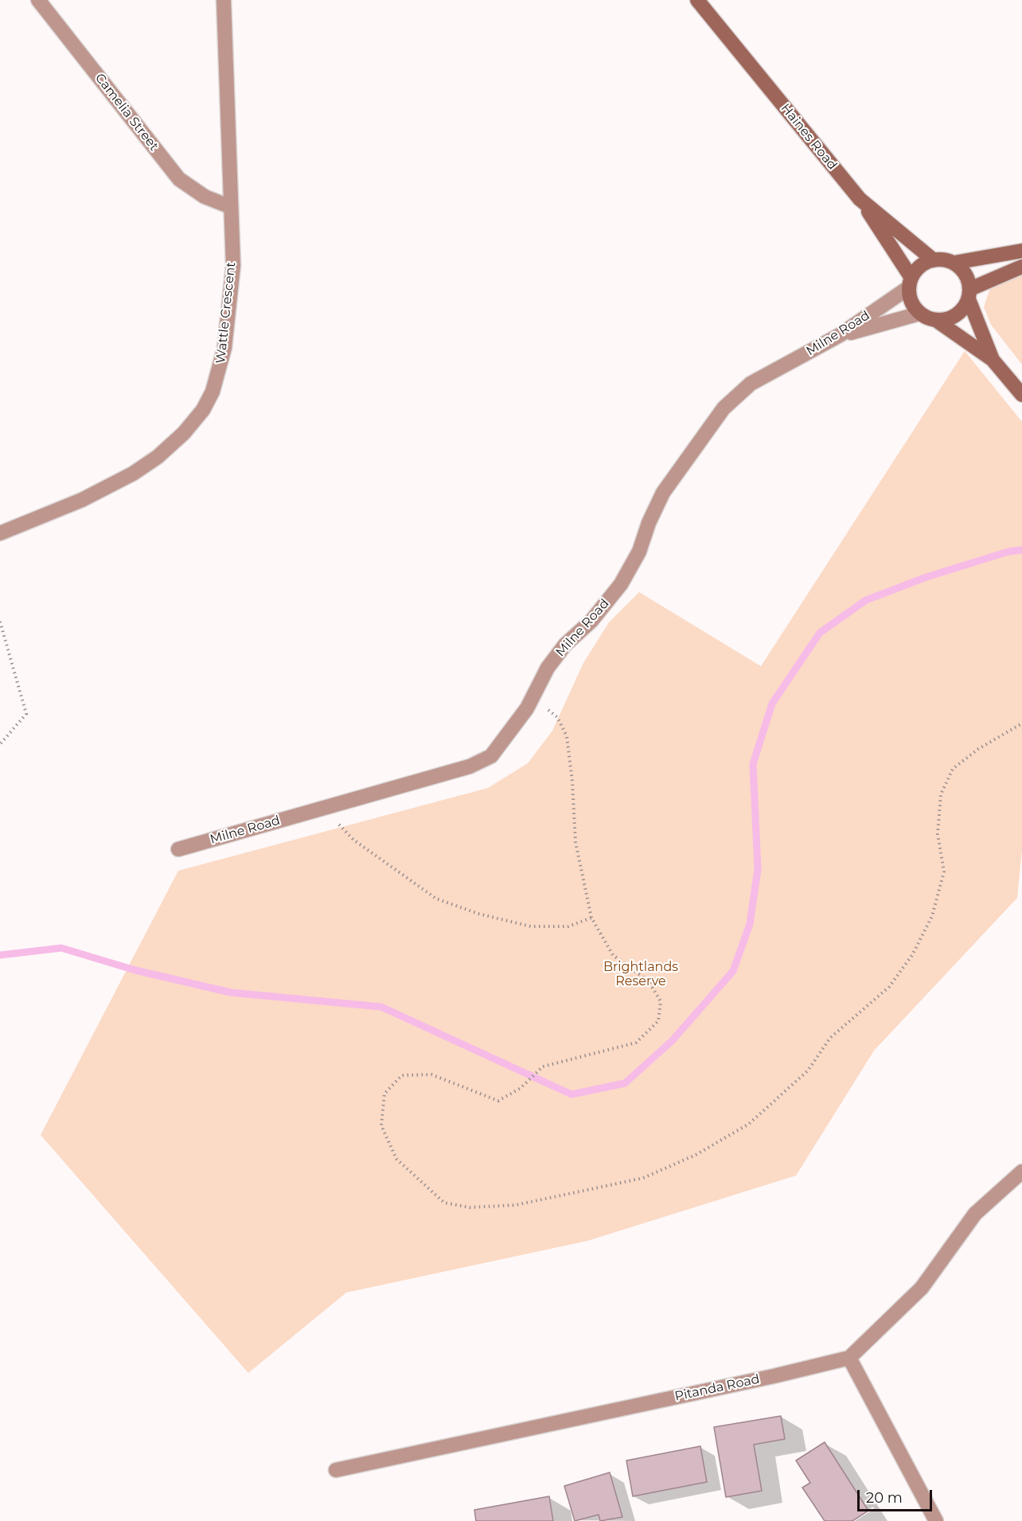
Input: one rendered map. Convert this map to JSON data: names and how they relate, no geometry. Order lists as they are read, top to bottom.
{
  "streets": {
    "main road": ["Haines Road"],
    "street": [
      "Camelia Street",
      "Wattle Crescent",
      "Milne Road",
      "Pitanda Road"
    ]
  },
  "crossings": [
    ["Camelia Street", "Wattle Crescent"],
    ["Haines Road", "Milne Road"]
  ],
  "parks": ["Brightlands Reserve"],
  "scale_bar": "20 m"
}
